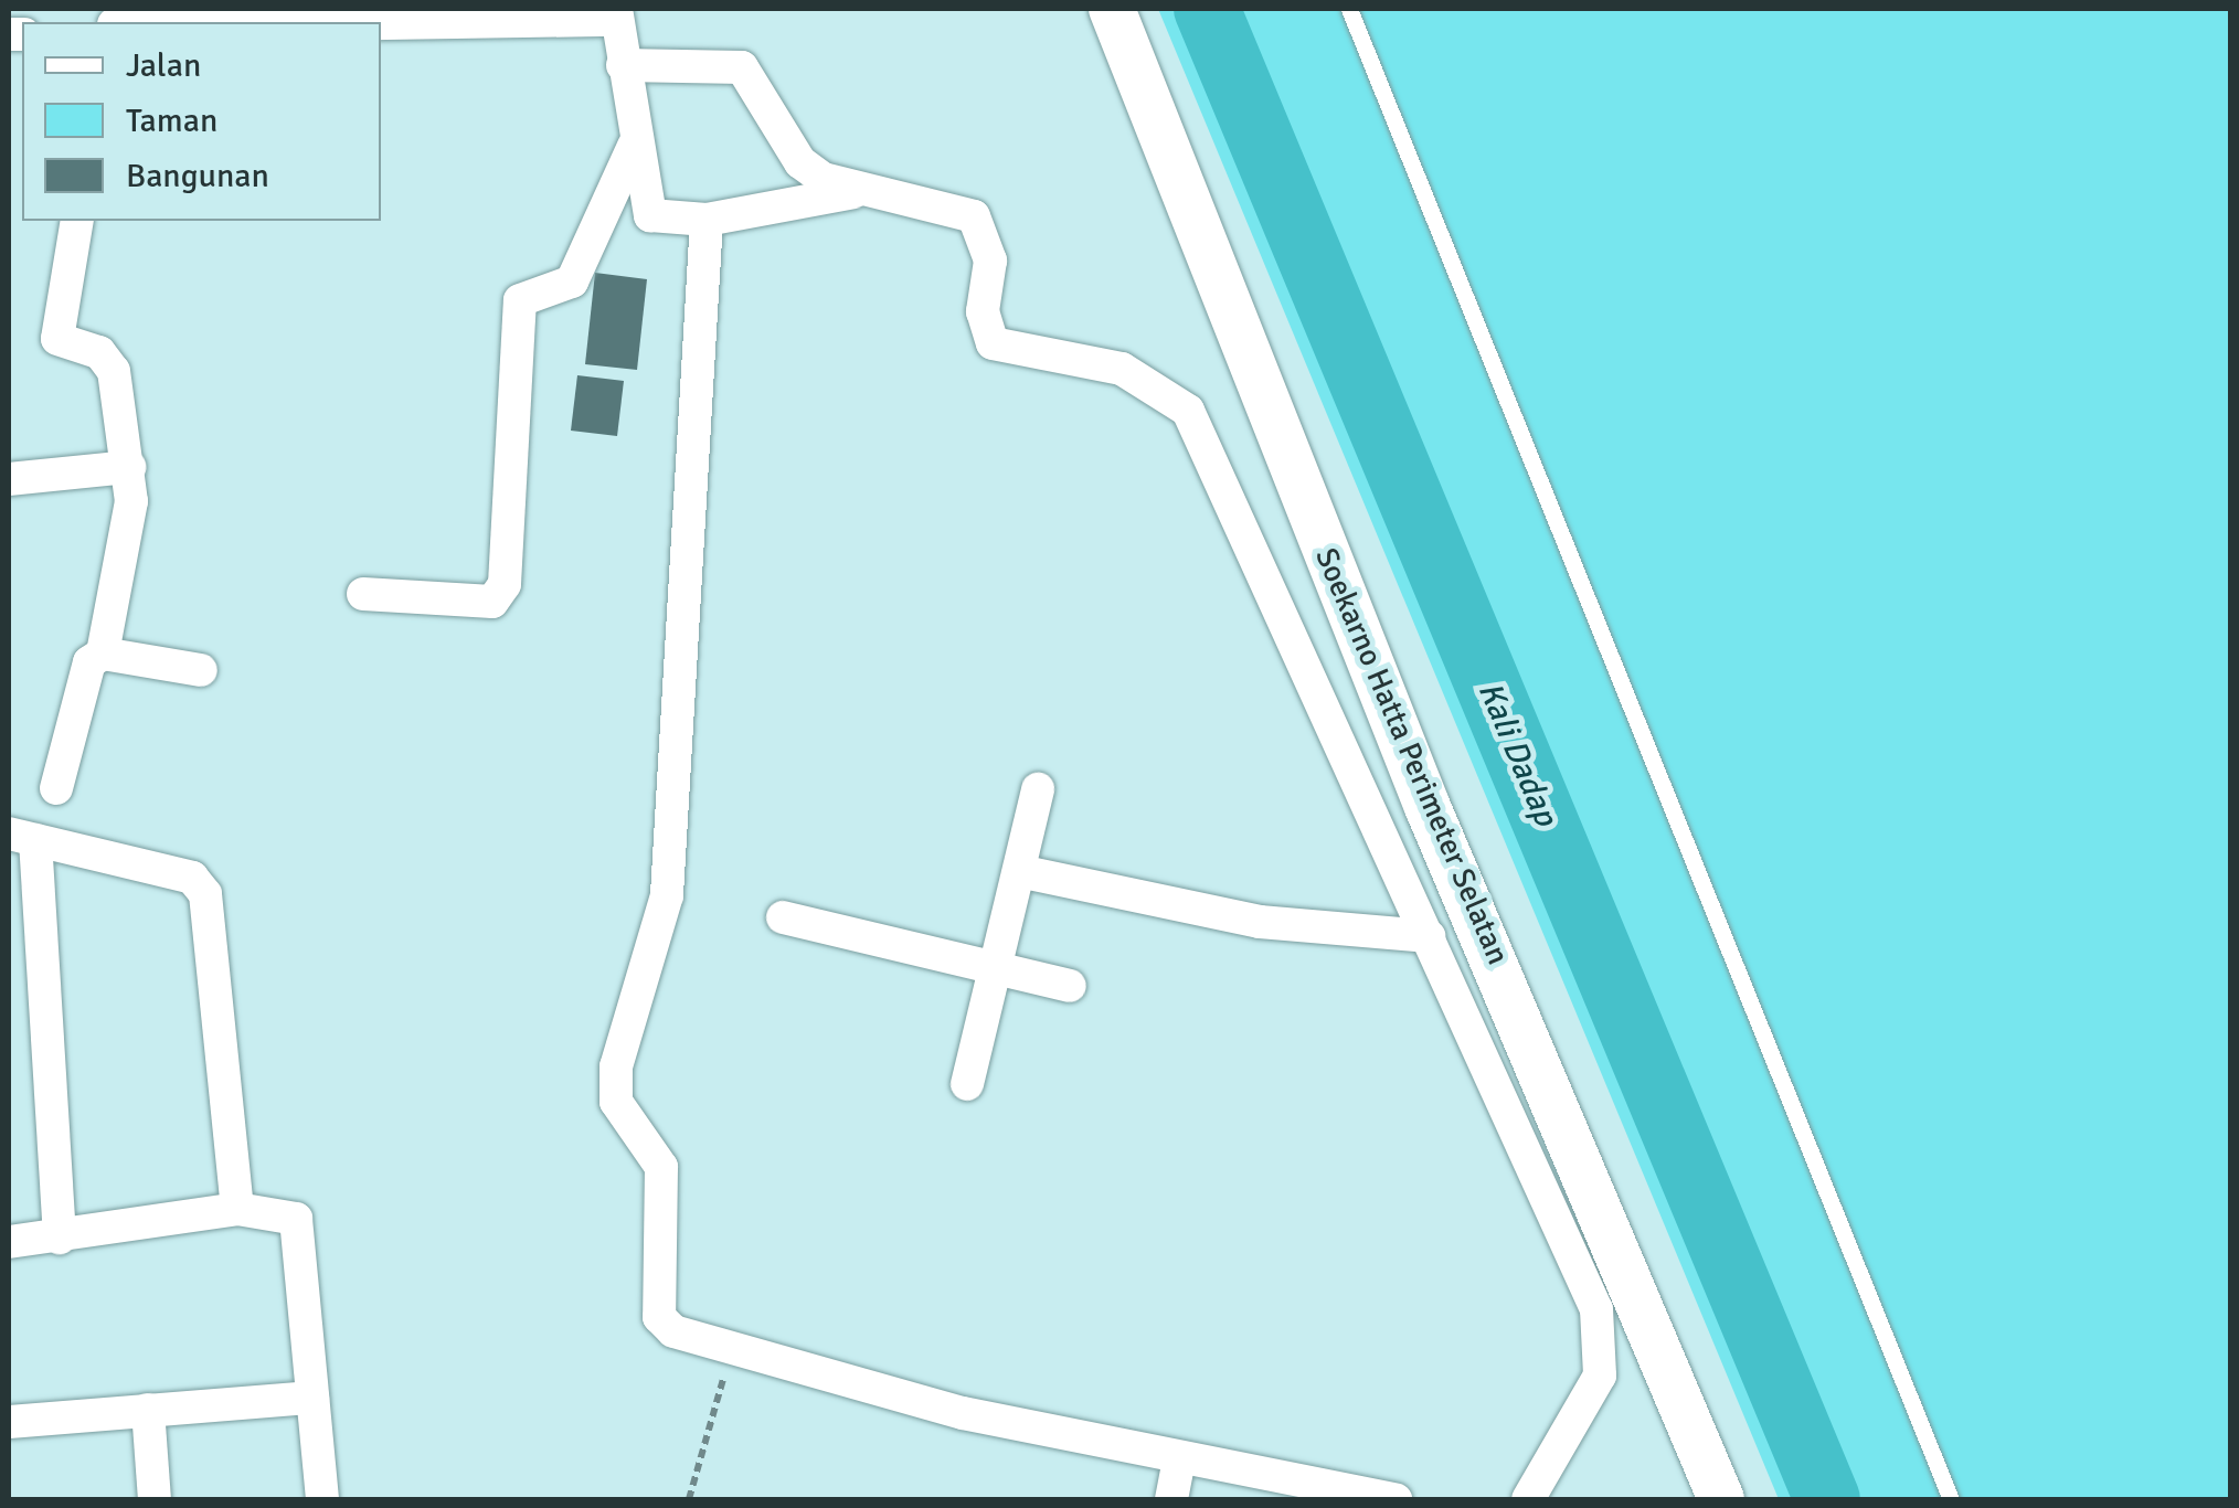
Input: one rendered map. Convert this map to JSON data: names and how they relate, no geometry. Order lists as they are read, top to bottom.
{
  "streets": {
    "main road": ["Soekarno Hatta Perimeter Selatan"]
  },
  "water": ["Kali Dadap"],
  "legend": ["Jalan", "Taman", "Bangunan"]
}
